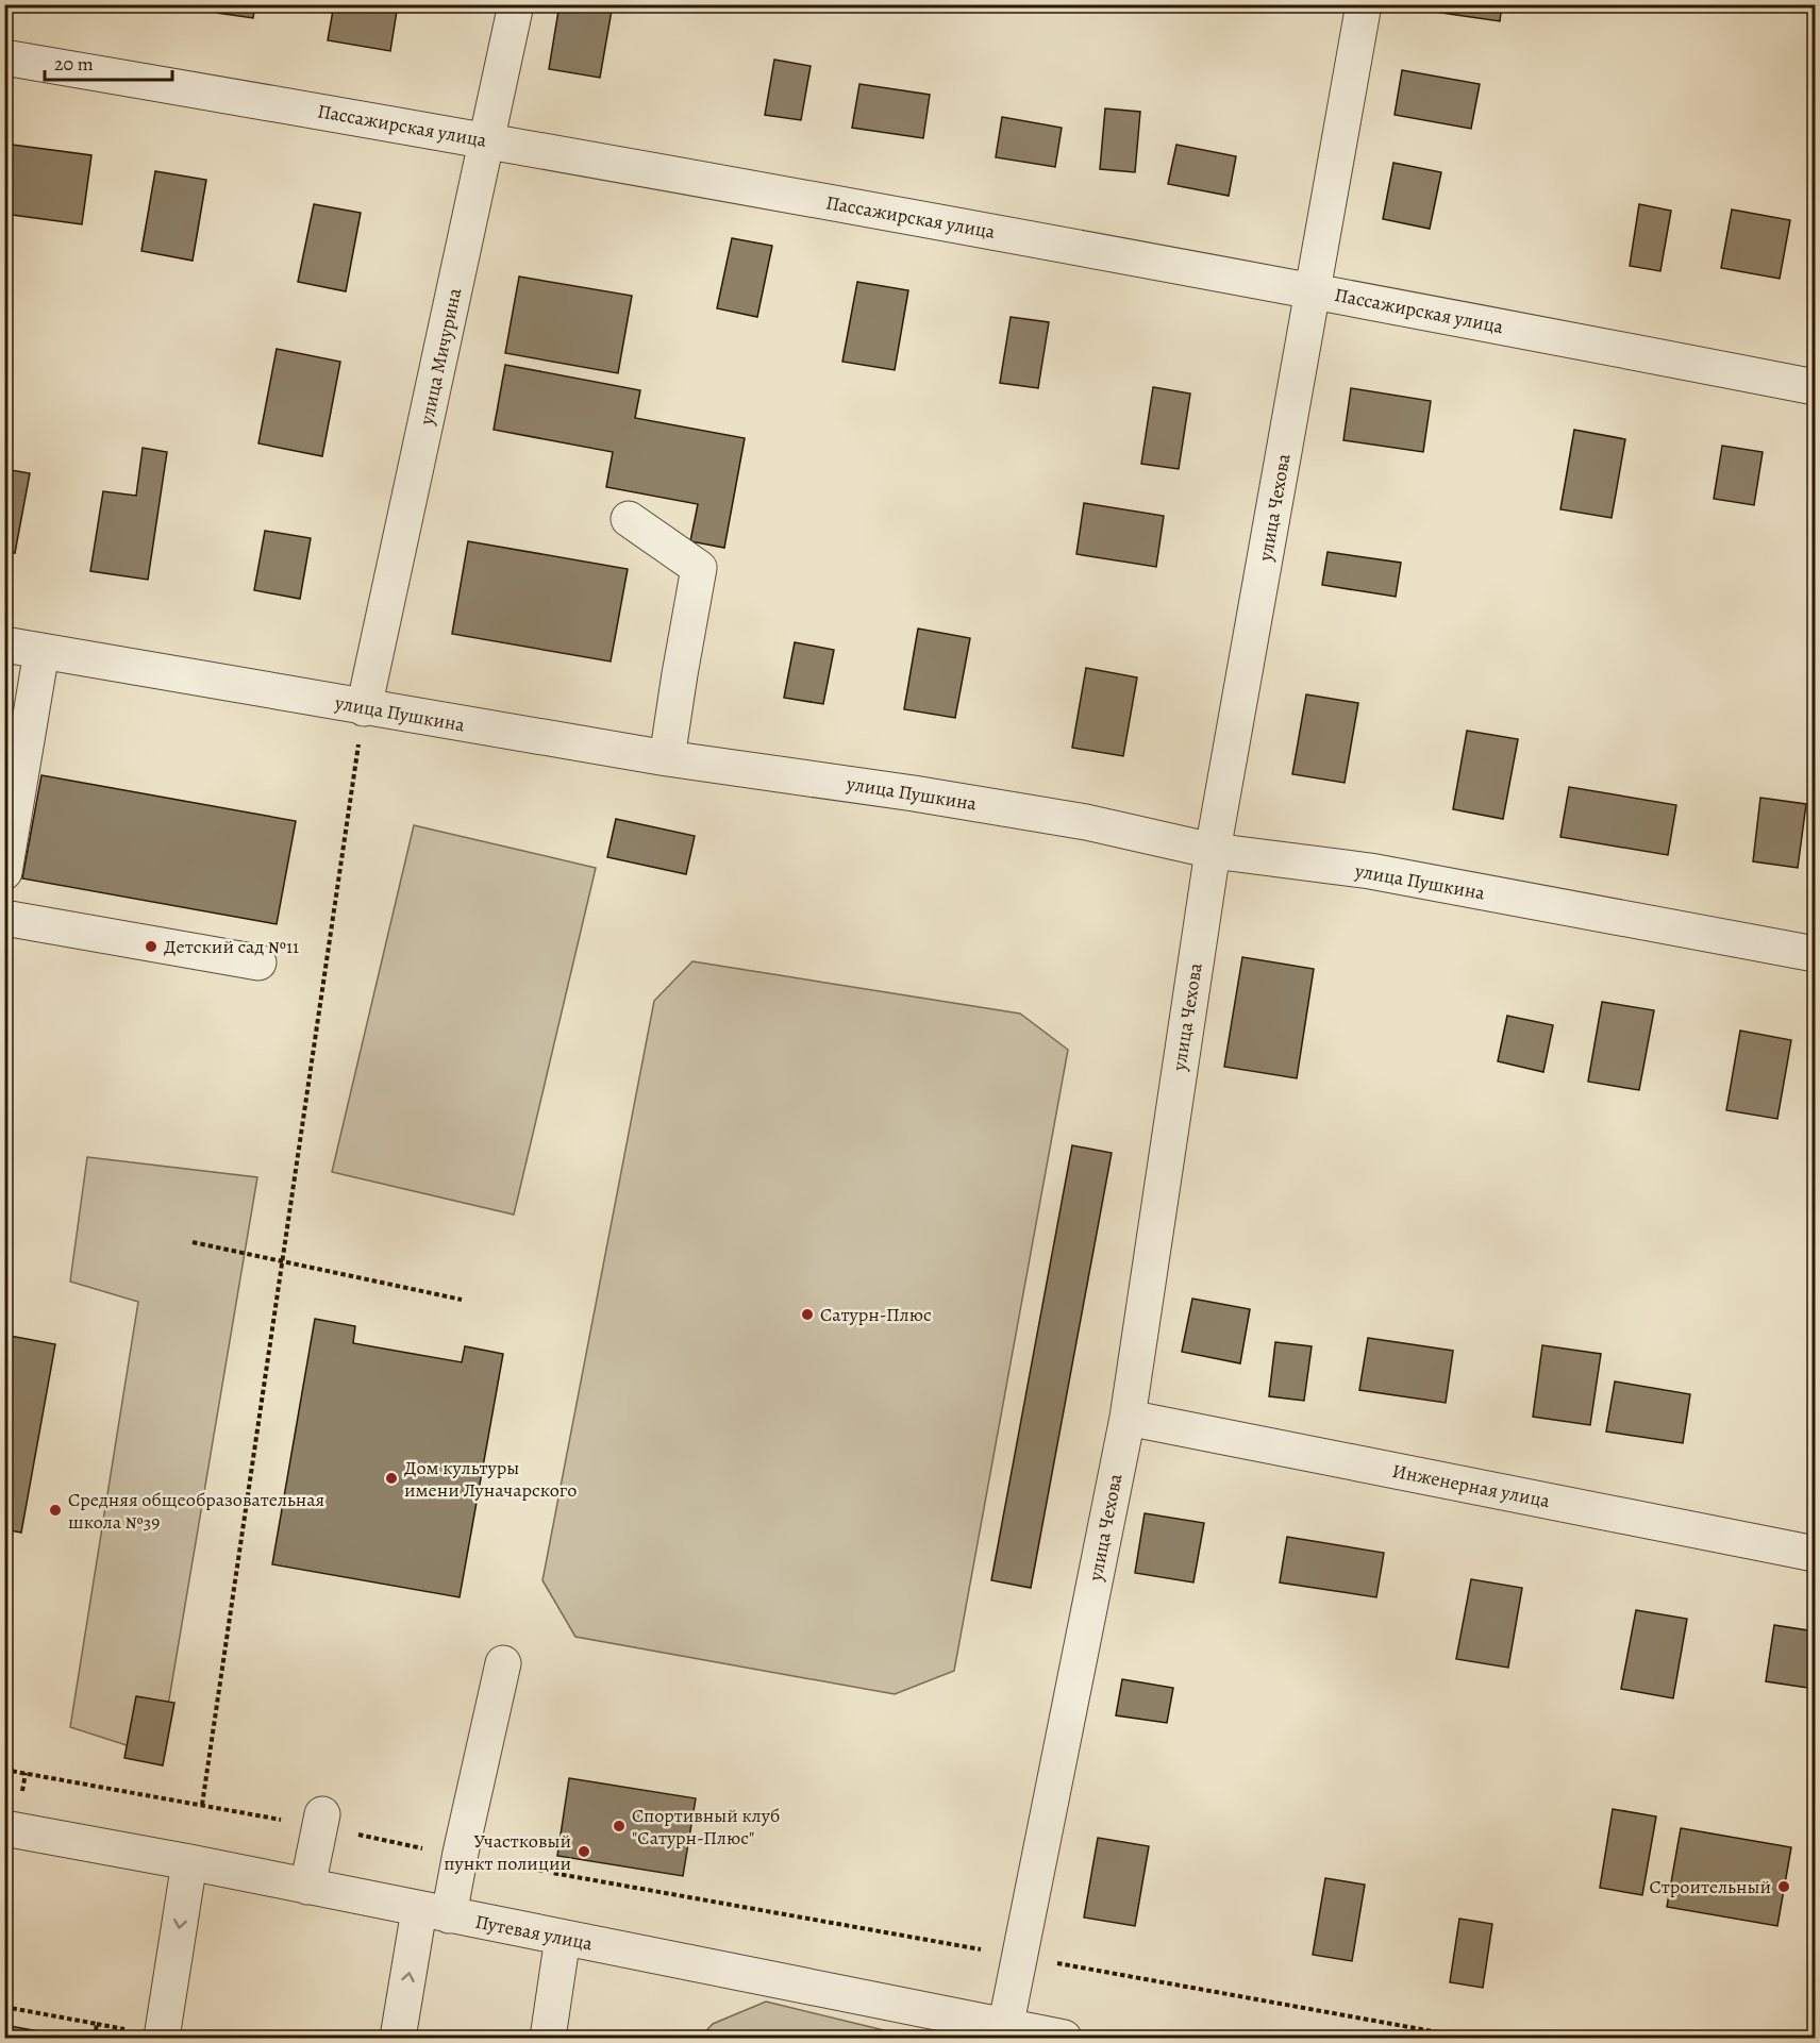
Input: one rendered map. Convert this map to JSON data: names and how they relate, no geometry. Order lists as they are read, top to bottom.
{
  "streets": {
    "street": [
      "Пассажирская улица",
      "улица Мичурина",
      "улица Чехова",
      "улица Пушкина",
      "Инженерная улица",
      "Путевая улица"
    ]
  },
  "crossings": [
    ["Пассажирская улица", "улица Мичурина"],
    ["Пассажирская улица", "улица Чехова"],
    ["улица Мичурина", "улица Пушкина"],
    ["улица Чехова", "улица Пушкина"],
    ["улица Чехова", "Инженерная улица"],
    ["улица Чехова", "Путевая улица"]
  ],
  "places": [
    "Детский сад №11",
    "Сатурн-Плюс",
    "Дом культуры имени Луначарского",
    "Средняя общеобразовательная школа №39",
    "Спортивный клуб \"Сатурн-Плюс\"",
    "Участковый пункт полиции",
    "Строительный"
  ],
  "scale_bar": "20 m"
}
